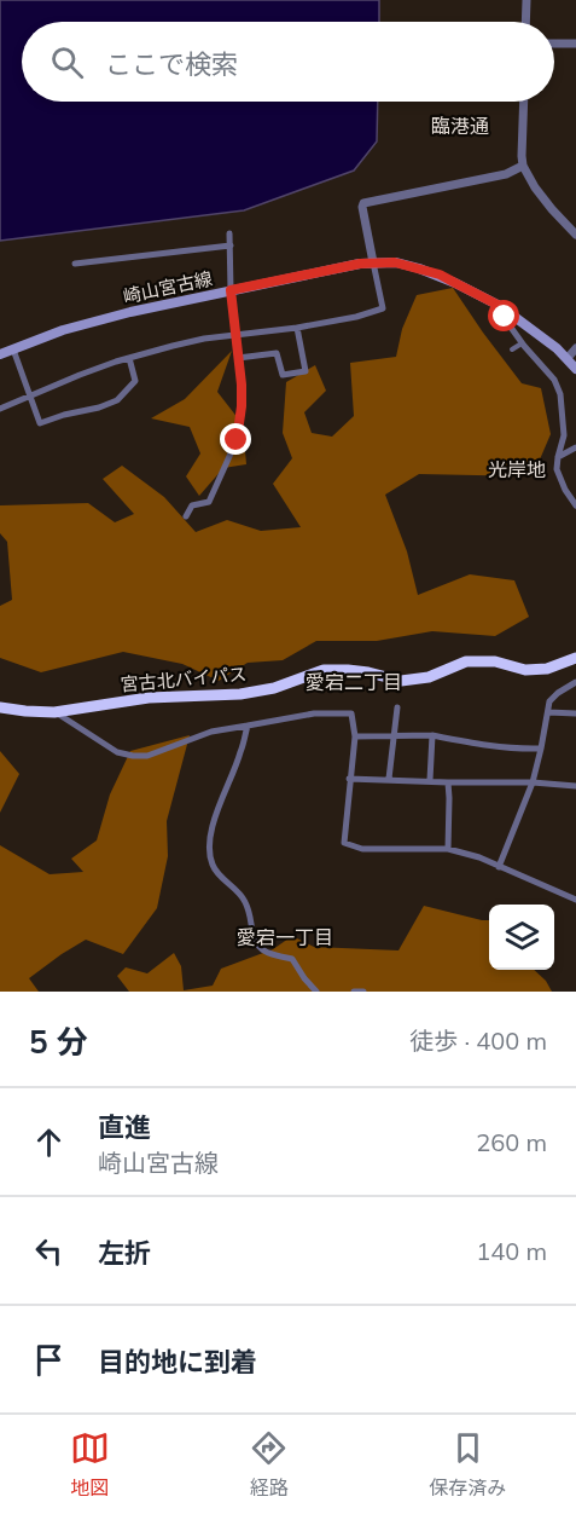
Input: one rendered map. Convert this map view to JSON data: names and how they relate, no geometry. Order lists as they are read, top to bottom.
{
  "streets": {
    "highway": ["宮古北バイパス"],
    "main road": ["崎山宮古線"]
  },
  "districts": [
    "臨港通",
    "光岸地",
    "愛宕二丁目",
    "愛宕一丁目"
  ],
  "page": {
    "search": "ここで検索",
    "heading": ["5 分", "徒歩 · 400 m"],
    "list": [
      ["直進", "崎山宮古線", "260 m"],
      ["左折", "140 m"],
      "目的地に到着"
    ],
    "nav": ["地図", "経路", "保存済み"]
  }
}
